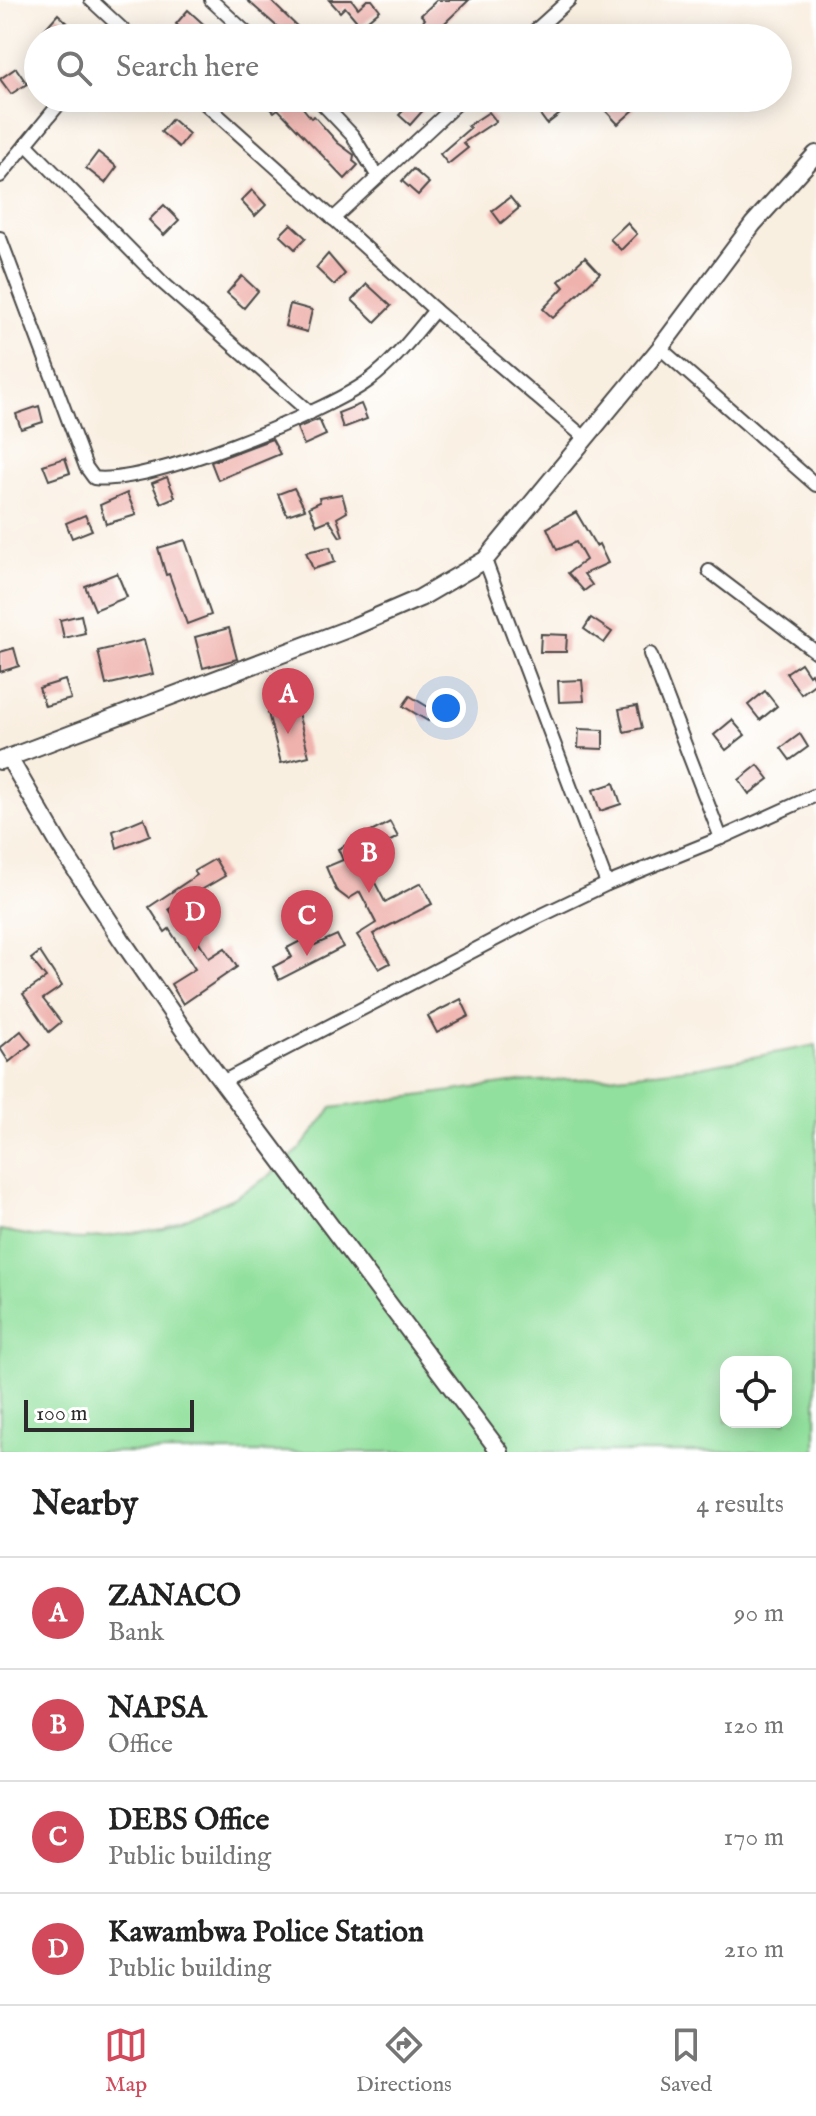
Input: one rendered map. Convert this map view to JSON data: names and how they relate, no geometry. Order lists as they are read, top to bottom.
{
  "scale_bar": "100 m",
  "page": {
    "search": "Search here",
    "pins": [
      "A",
      "B",
      "D",
      "C"
    ],
    "scale": "100 m",
    "heading": ["Nearby", "4 results"],
    "list": [
      {
        "mark": "A",
        "name": "ZANACO",
        "note": "Bank",
        "value": "90 m"
      },
      {
        "mark": "B",
        "name": "NAPSA",
        "note": "Office",
        "value": "120 m"
      },
      {
        "mark": "C",
        "name": "DEBS Office",
        "note": "Public building",
        "value": "170 m"
      },
      {
        "mark": "D",
        "name": "Kawambwa Police Station",
        "note": "Public building",
        "value": "210 m"
      }
    ],
    "nav": ["Map", "Directions", "Saved"]
  }
}
